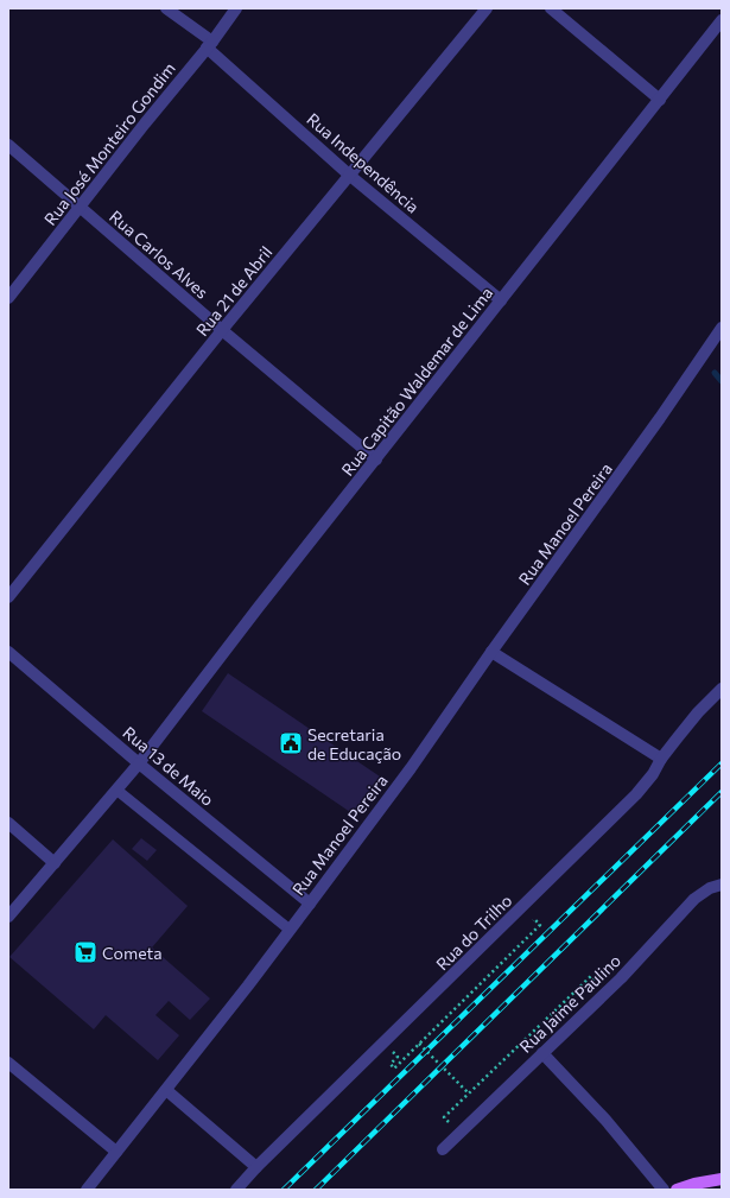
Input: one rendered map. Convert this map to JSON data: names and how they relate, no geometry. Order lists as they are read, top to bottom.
{
  "streets": {
    "street": [
      "Rua José Monteiro Gondim",
      "Rua Independência",
      "Rua Carlos Alves",
      "Rua 21 de Abril",
      "Rua Capitão Waldemar de Lima",
      "Rua Manoel Pereira",
      "Rua 13 de Maio",
      "Rua do Trilho",
      "Rua Jaime Paulino"
    ]
  },
  "crossings": [
    ["Rua José Monteiro Gondim", "Rua Independência"],
    ["Rua José Monteiro Gondim", "Rua Carlos Alves"],
    ["Rua Independência", "Rua 21 de Abril"],
    ["Rua Independência", "Rua Capitão Waldemar de Lima"],
    ["Rua Carlos Alves", "Rua 21 de Abril"],
    ["Rua Carlos Alves", "Rua Capitão Waldemar de Lima"],
    ["Rua Capitão Waldemar de Lima", "Rua 13 de Maio"],
    ["Rua Manoel Pereira", "Rua 13 de Maio"]
  ],
  "places": {
    "public building": ["Secretaria de Educação"],
    "supermarket": ["Cometa"]
  }
}
